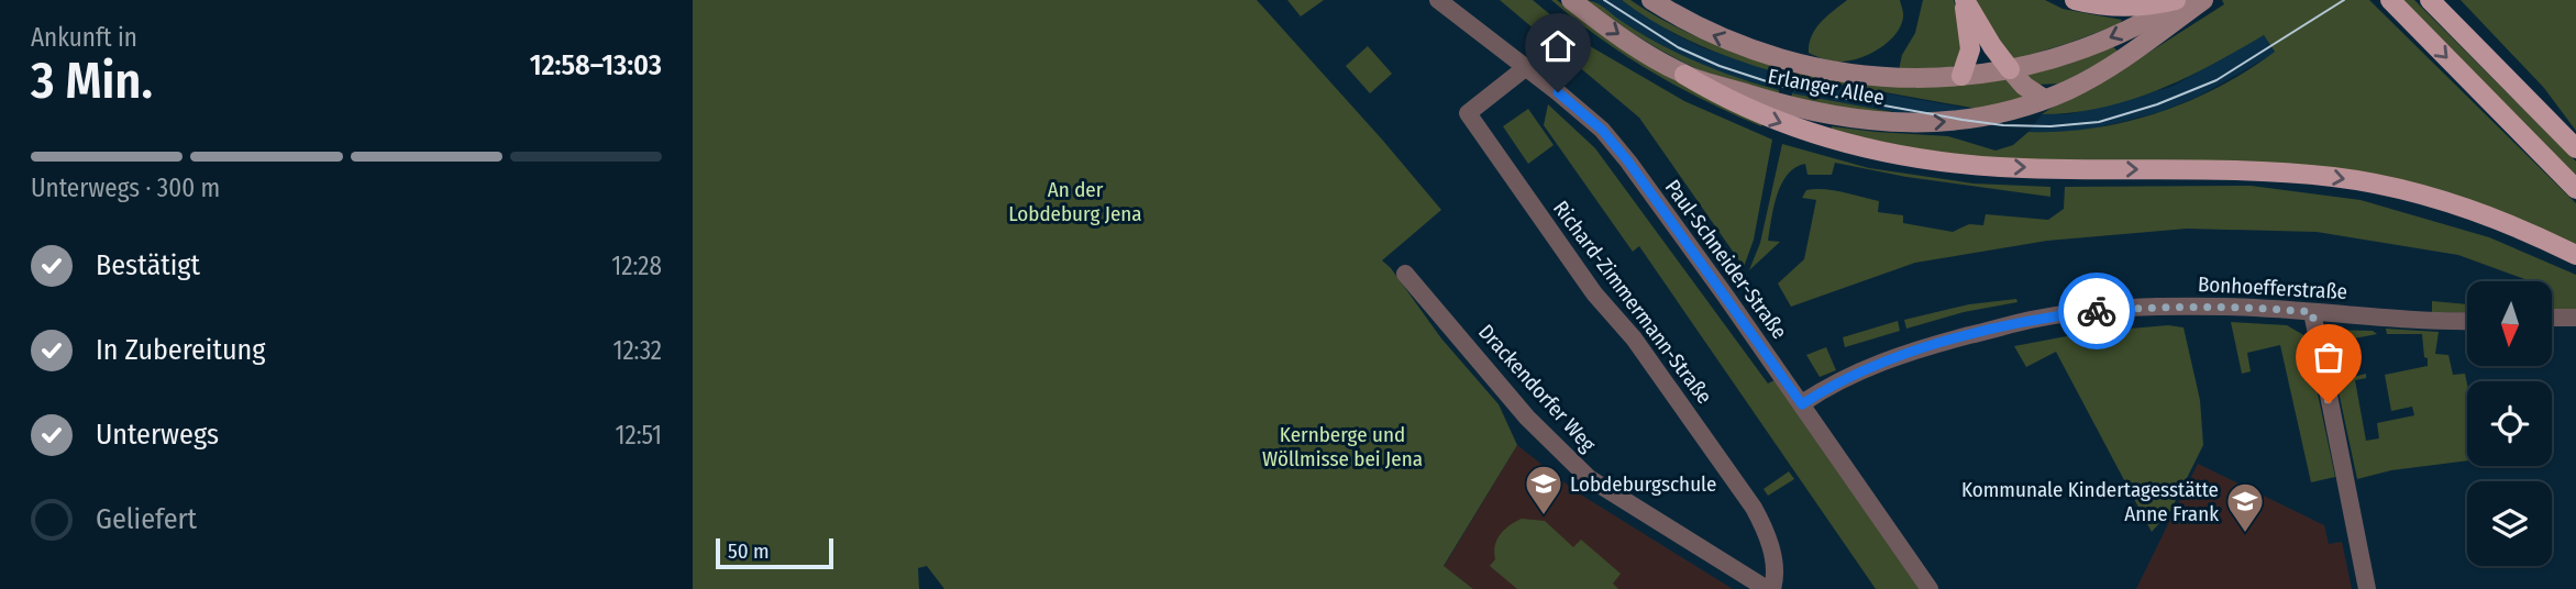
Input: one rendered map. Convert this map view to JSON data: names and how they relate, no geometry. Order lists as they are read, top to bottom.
{
  "streets": {
    "main road": ["Erlanger Allee"],
    "street": [
      "Paul-Schneider-Straße",
      "Bonhoefferstraße",
      "Richard-Zimmermann-Straße",
      "Drackendorfer Weg"
    ]
  },
  "crossings": [
    ["Paul-Schneider-Straße", "Bonhoefferstraße"],
    ["Paul-Schneider-Straße", "Richard-Zimmermann-Straße"]
  ],
  "parks": ["An der Lobdeburg Jena", "Kernberge und Wöllmisse bei Jena"],
  "places": {
    "school or university": ["Lobdeburgschule", "Kommunale Kindertagesstätte Anne Frank"]
  },
  "scale_bar": "50 m",
  "north": "bottom",
  "page": {
    "heading": ["3 Min.", "Ankunft in", "12:58–13:03"],
    "bar": "Unterwegs · 300 m",
    "list": [
      ["Bestätigt", "12:28"],
      ["In Zubereitung", "12:32"],
      ["Unterwegs", "12:51"],
      "Geliefert"
    ],
    "scale": "50 m"
  }
}
